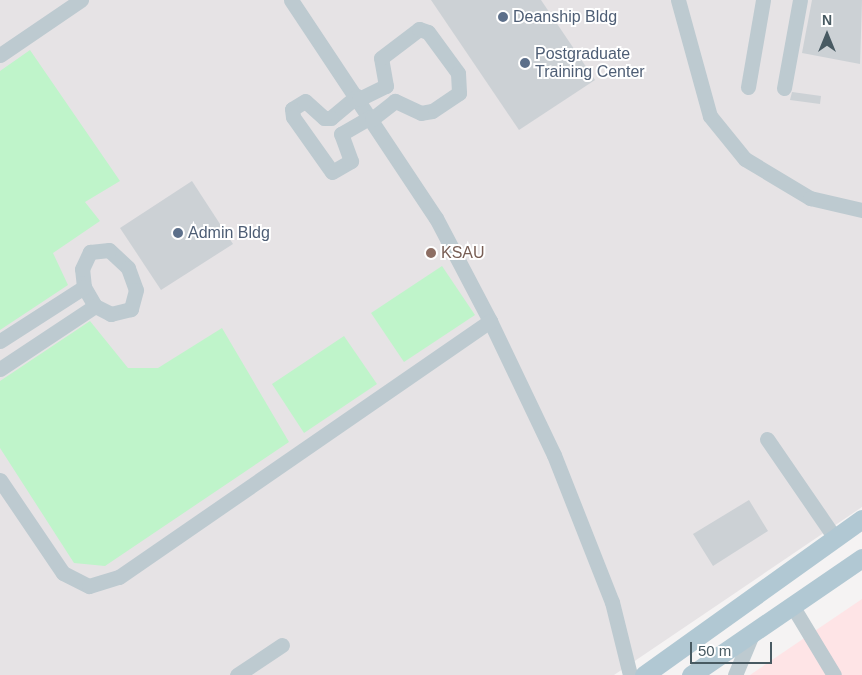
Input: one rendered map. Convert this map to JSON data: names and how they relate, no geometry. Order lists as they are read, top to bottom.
{
  "places": [
    "Deanship Bldg",
    "Postgraduate Training Center",
    "Admin Bldg",
    "KSAU"
  ],
  "scale_bar": "50 m",
  "north": "top"
}
